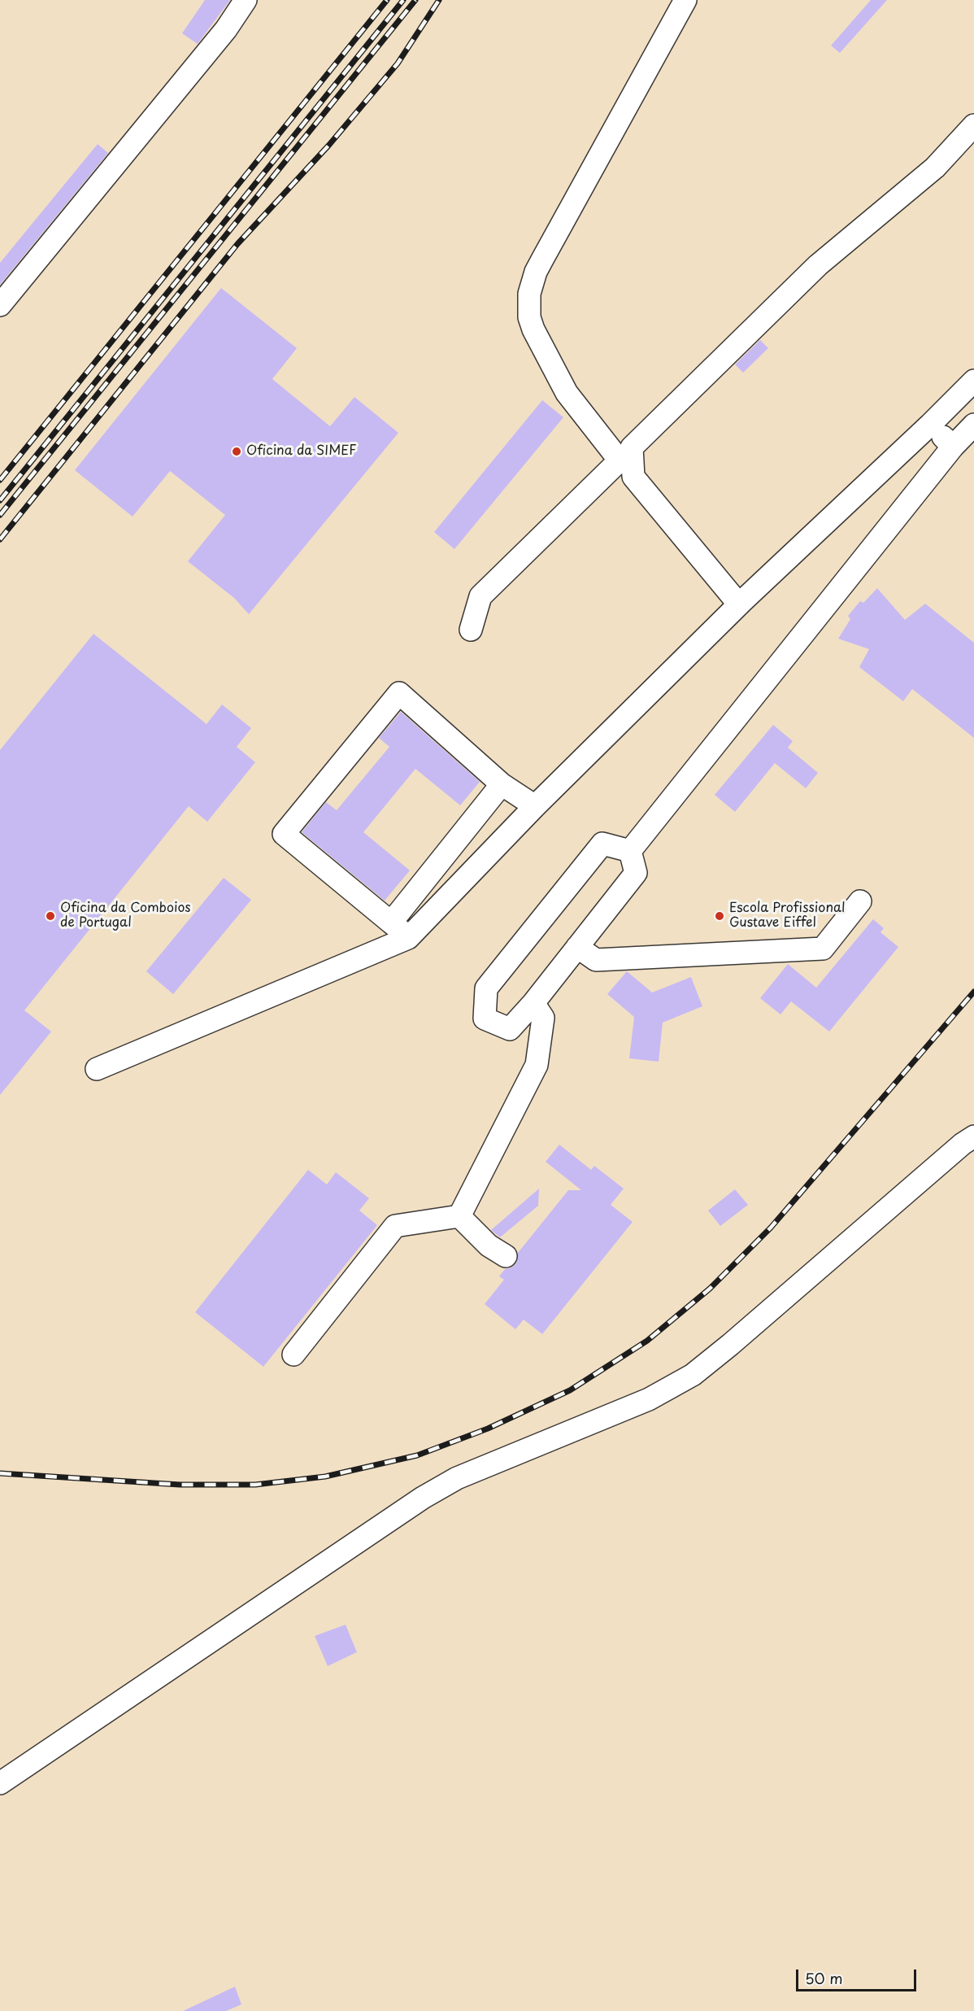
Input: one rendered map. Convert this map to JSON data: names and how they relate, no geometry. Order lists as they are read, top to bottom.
{
  "places": ["Oficina da SIMEF", "Oficina da Comboios de Portugal", "Escola Profissional Gustave Eiffel"],
  "scale_bar": "50 m"
}
